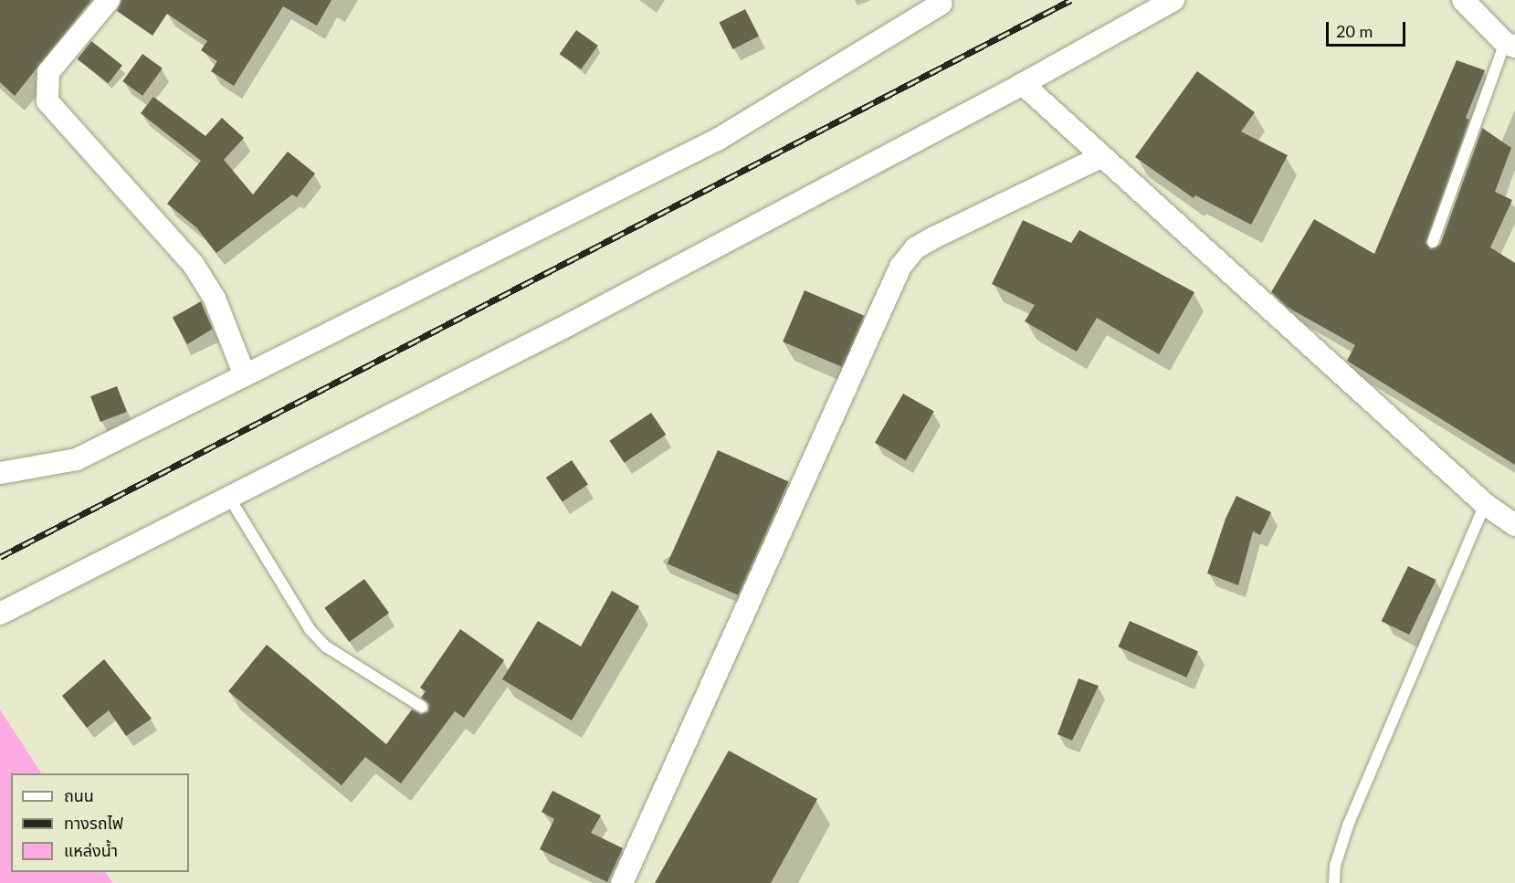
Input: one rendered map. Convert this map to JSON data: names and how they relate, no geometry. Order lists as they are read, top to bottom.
{
  "legend": ["ถนน", "ทางรถไฟ", "แหล่งน้ำ"],
  "scale_bar": "20 m"
}
